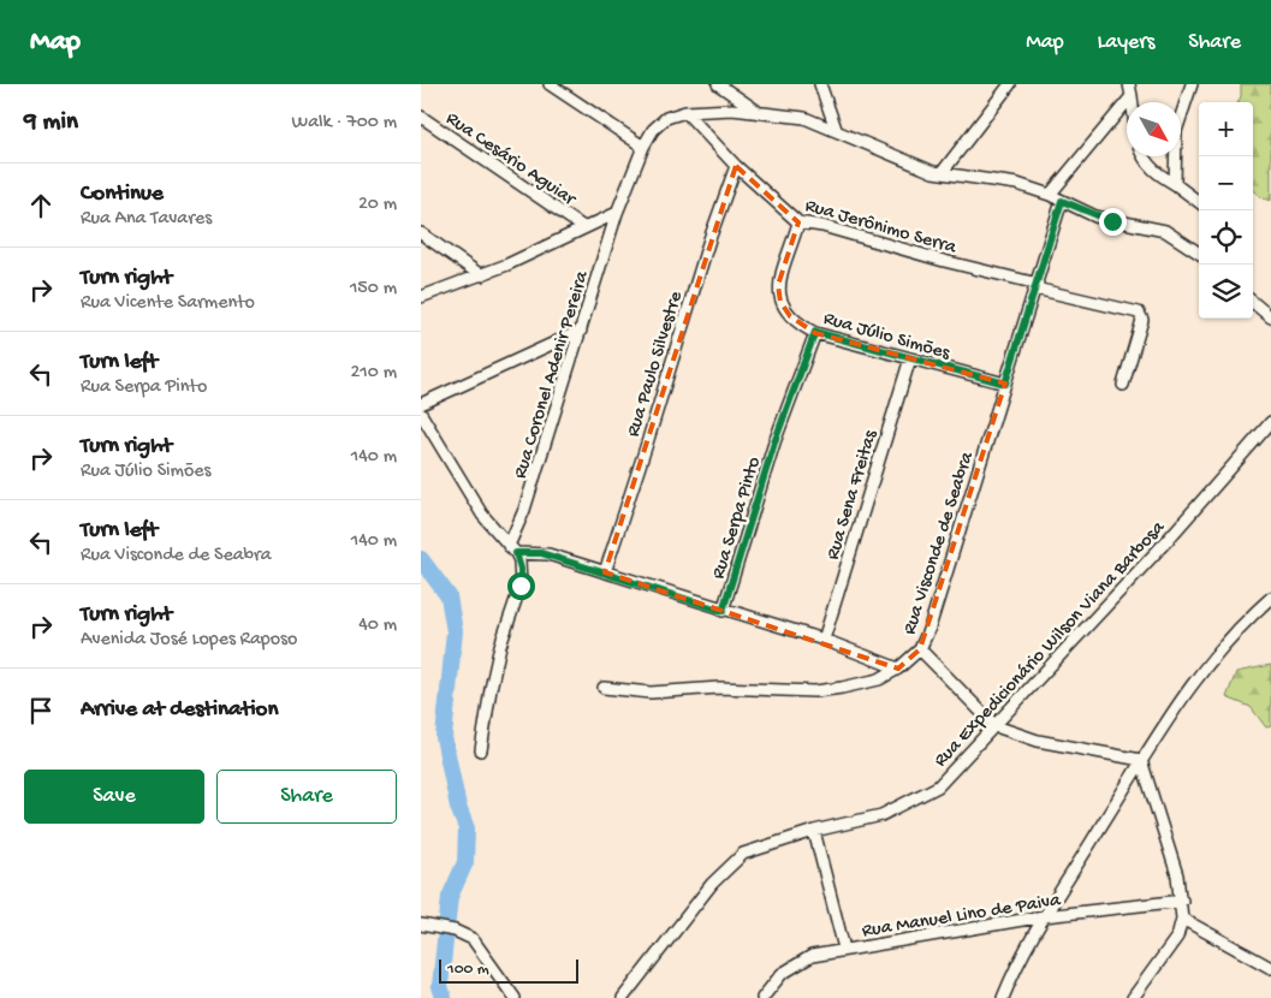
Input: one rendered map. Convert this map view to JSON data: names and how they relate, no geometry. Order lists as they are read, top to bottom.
{
  "streets": {
    "street": [
      "Rua Cesário Aguiar",
      "Rua Jerônimo Serra",
      "Rua Júlio Simões",
      "Rua Paulo Silvestre",
      "Rua Coronel Adenir Pereira",
      "Rua Sena Freitas",
      "Rua Serpa Pinto",
      "Rua Visconde de Seabra",
      "Rua Expedicionário Wilson Viana Barbosa",
      "Rua Manuel Lino de Paiva"
    ]
  },
  "crossings": [
    ["Rua Jerônimo Serra", "Rua Júlio Simões"],
    ["Rua Jerônimo Serra", "Rua Paulo Silvestre"],
    ["Rua Jerônimo Serra", "Rua Coronel Adenir Pereira"],
    ["Rua Jerônimo Serra", "Rua Visconde de Seabra"],
    ["Rua Júlio Simões", "Rua Sena Freitas"],
    ["Rua Júlio Simões", "Rua Serpa Pinto"],
    ["Rua Júlio Simões", "Rua Visconde de Seabra"]
  ],
  "scale_bar": "100 m",
  "north": "bottom right",
  "page": {
    "header": "Map",
    "nav": ["Map", "Layers", "Share"],
    "heading": ["9 min", "Walk · 700 m"],
    "map_buttons": ["+", "−"],
    "list": [
      ["Continue", "Rua Ana Tavares", "20 m"],
      ["Turn right", "Rua Vicente Sarmento", "150 m"],
      ["Turn left", "Rua Serpa Pinto", "210 m"],
      ["Turn right", "Rua Júlio Simões", "140 m"],
      ["Turn left", "Rua Visconde de Seabra", "140 m"],
      ["Turn right", "Avenida José Lopes Raposo", "40 m"],
      "Arrive at destination"
    ],
    "buttons": ["Save", "Share"],
    "scale": "100 m"
  }
}
